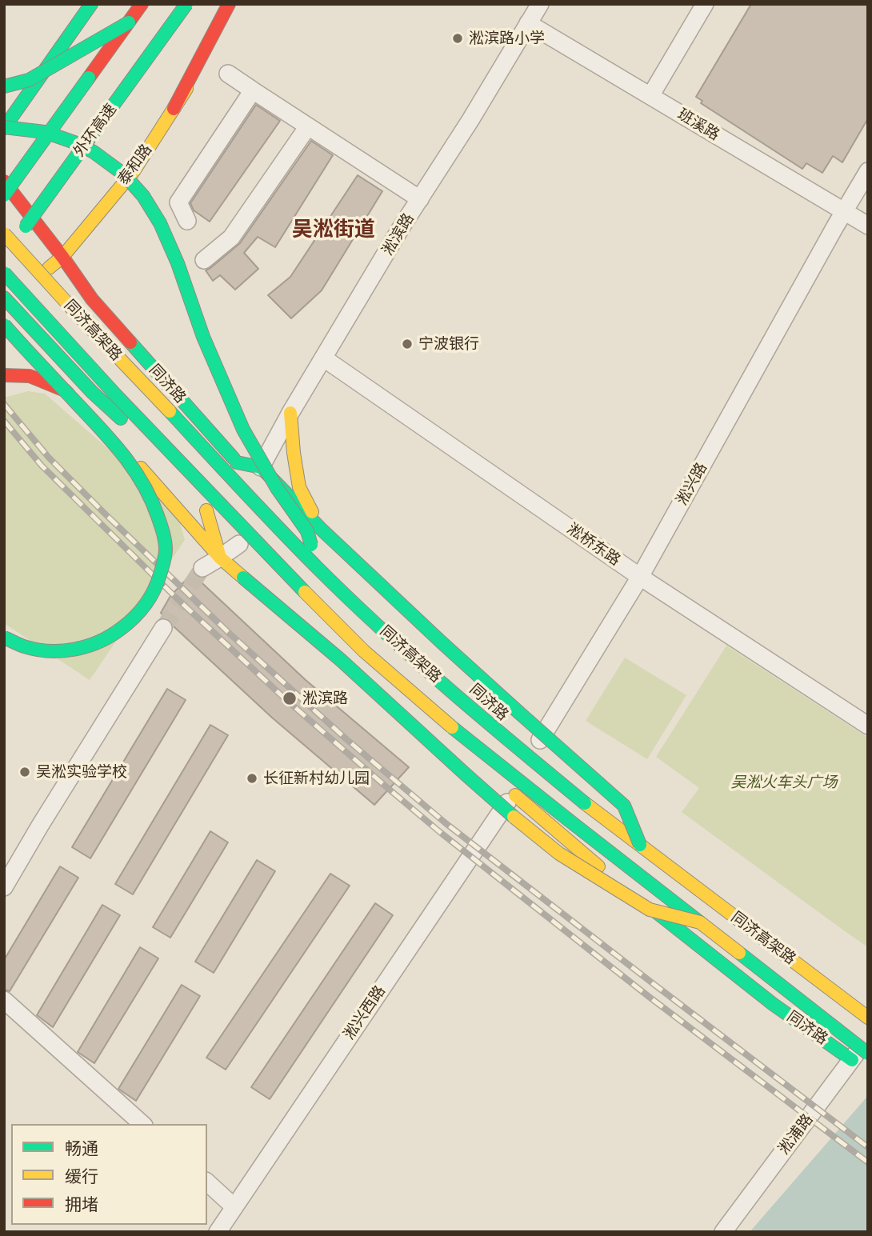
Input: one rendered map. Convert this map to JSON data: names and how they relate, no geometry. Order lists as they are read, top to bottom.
{
  "streets": {
    "main road": [
      "外环高速",
      "泰和路",
      "同济高架路",
      "同济路"
    ],
    "street": [
      "班溪路",
      "淞滨路",
      "淞兴路",
      "淞桥东路",
      "淞兴西路",
      "淞浦路"
    ]
  },
  "crossings": [
    ["班溪路", "淞滨路"],
    ["班溪路", "淞兴路"],
    ["泰和路", "同济路"],
    ["淞滨路", "同济路"],
    ["淞滨路", "淞桥东路"],
    ["同济路", "淞兴路"],
    ["同济路", "淞兴西路"],
    ["同济路", "淞浦路"],
    ["淞兴路", "淞桥东路"],
    ["淞兴路", "淞兴西路"]
  ],
  "districts": ["吴淞街道"],
  "parks": ["吴淞火车头广场"],
  "places": [
    "淞滨路小学",
    "宁波银行",
    "淞滨路",
    "吴淞实验学校",
    "长征新村幼儿园"
  ],
  "legend": ["畅通", "缓行", "拥堵"]
}
